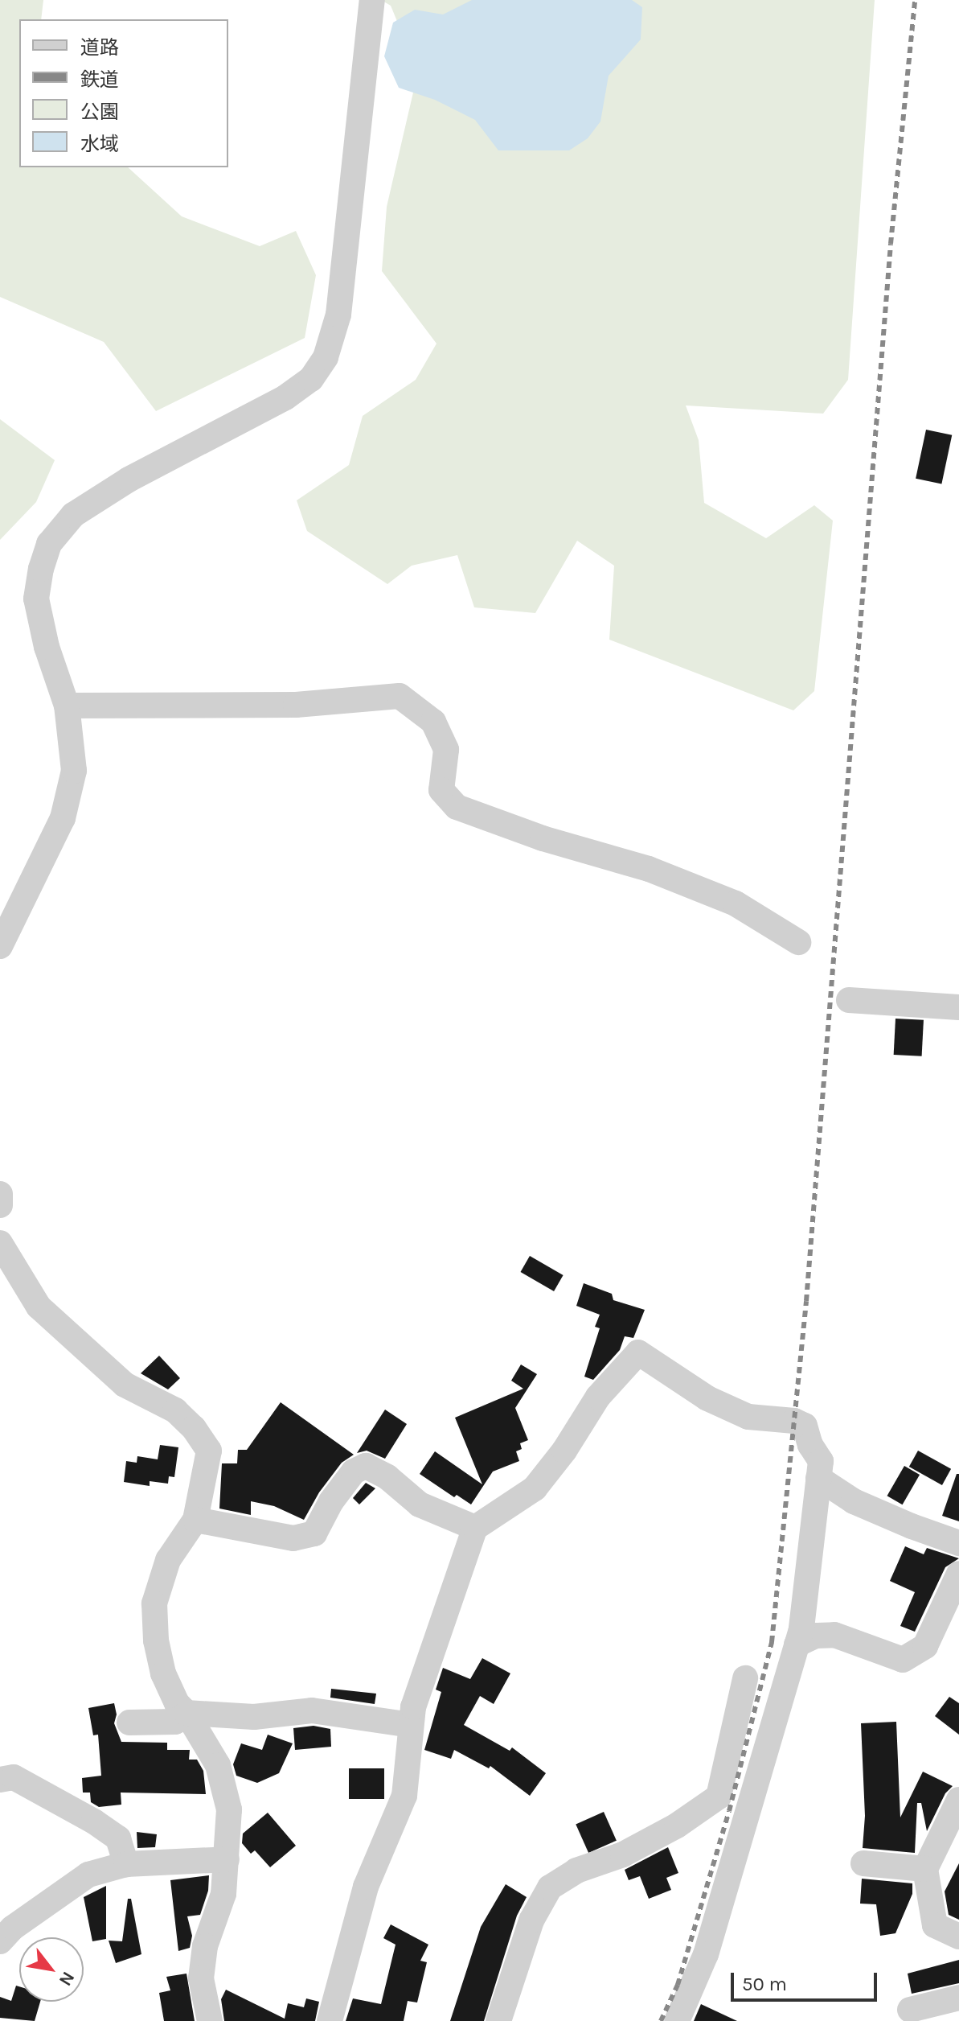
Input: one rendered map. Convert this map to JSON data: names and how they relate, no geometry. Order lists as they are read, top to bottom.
{
  "legend": [
    "道路",
    "鉄道",
    "公園",
    "水域"
  ],
  "scale_bar": "50 m",
  "north": "bottom right"
}
